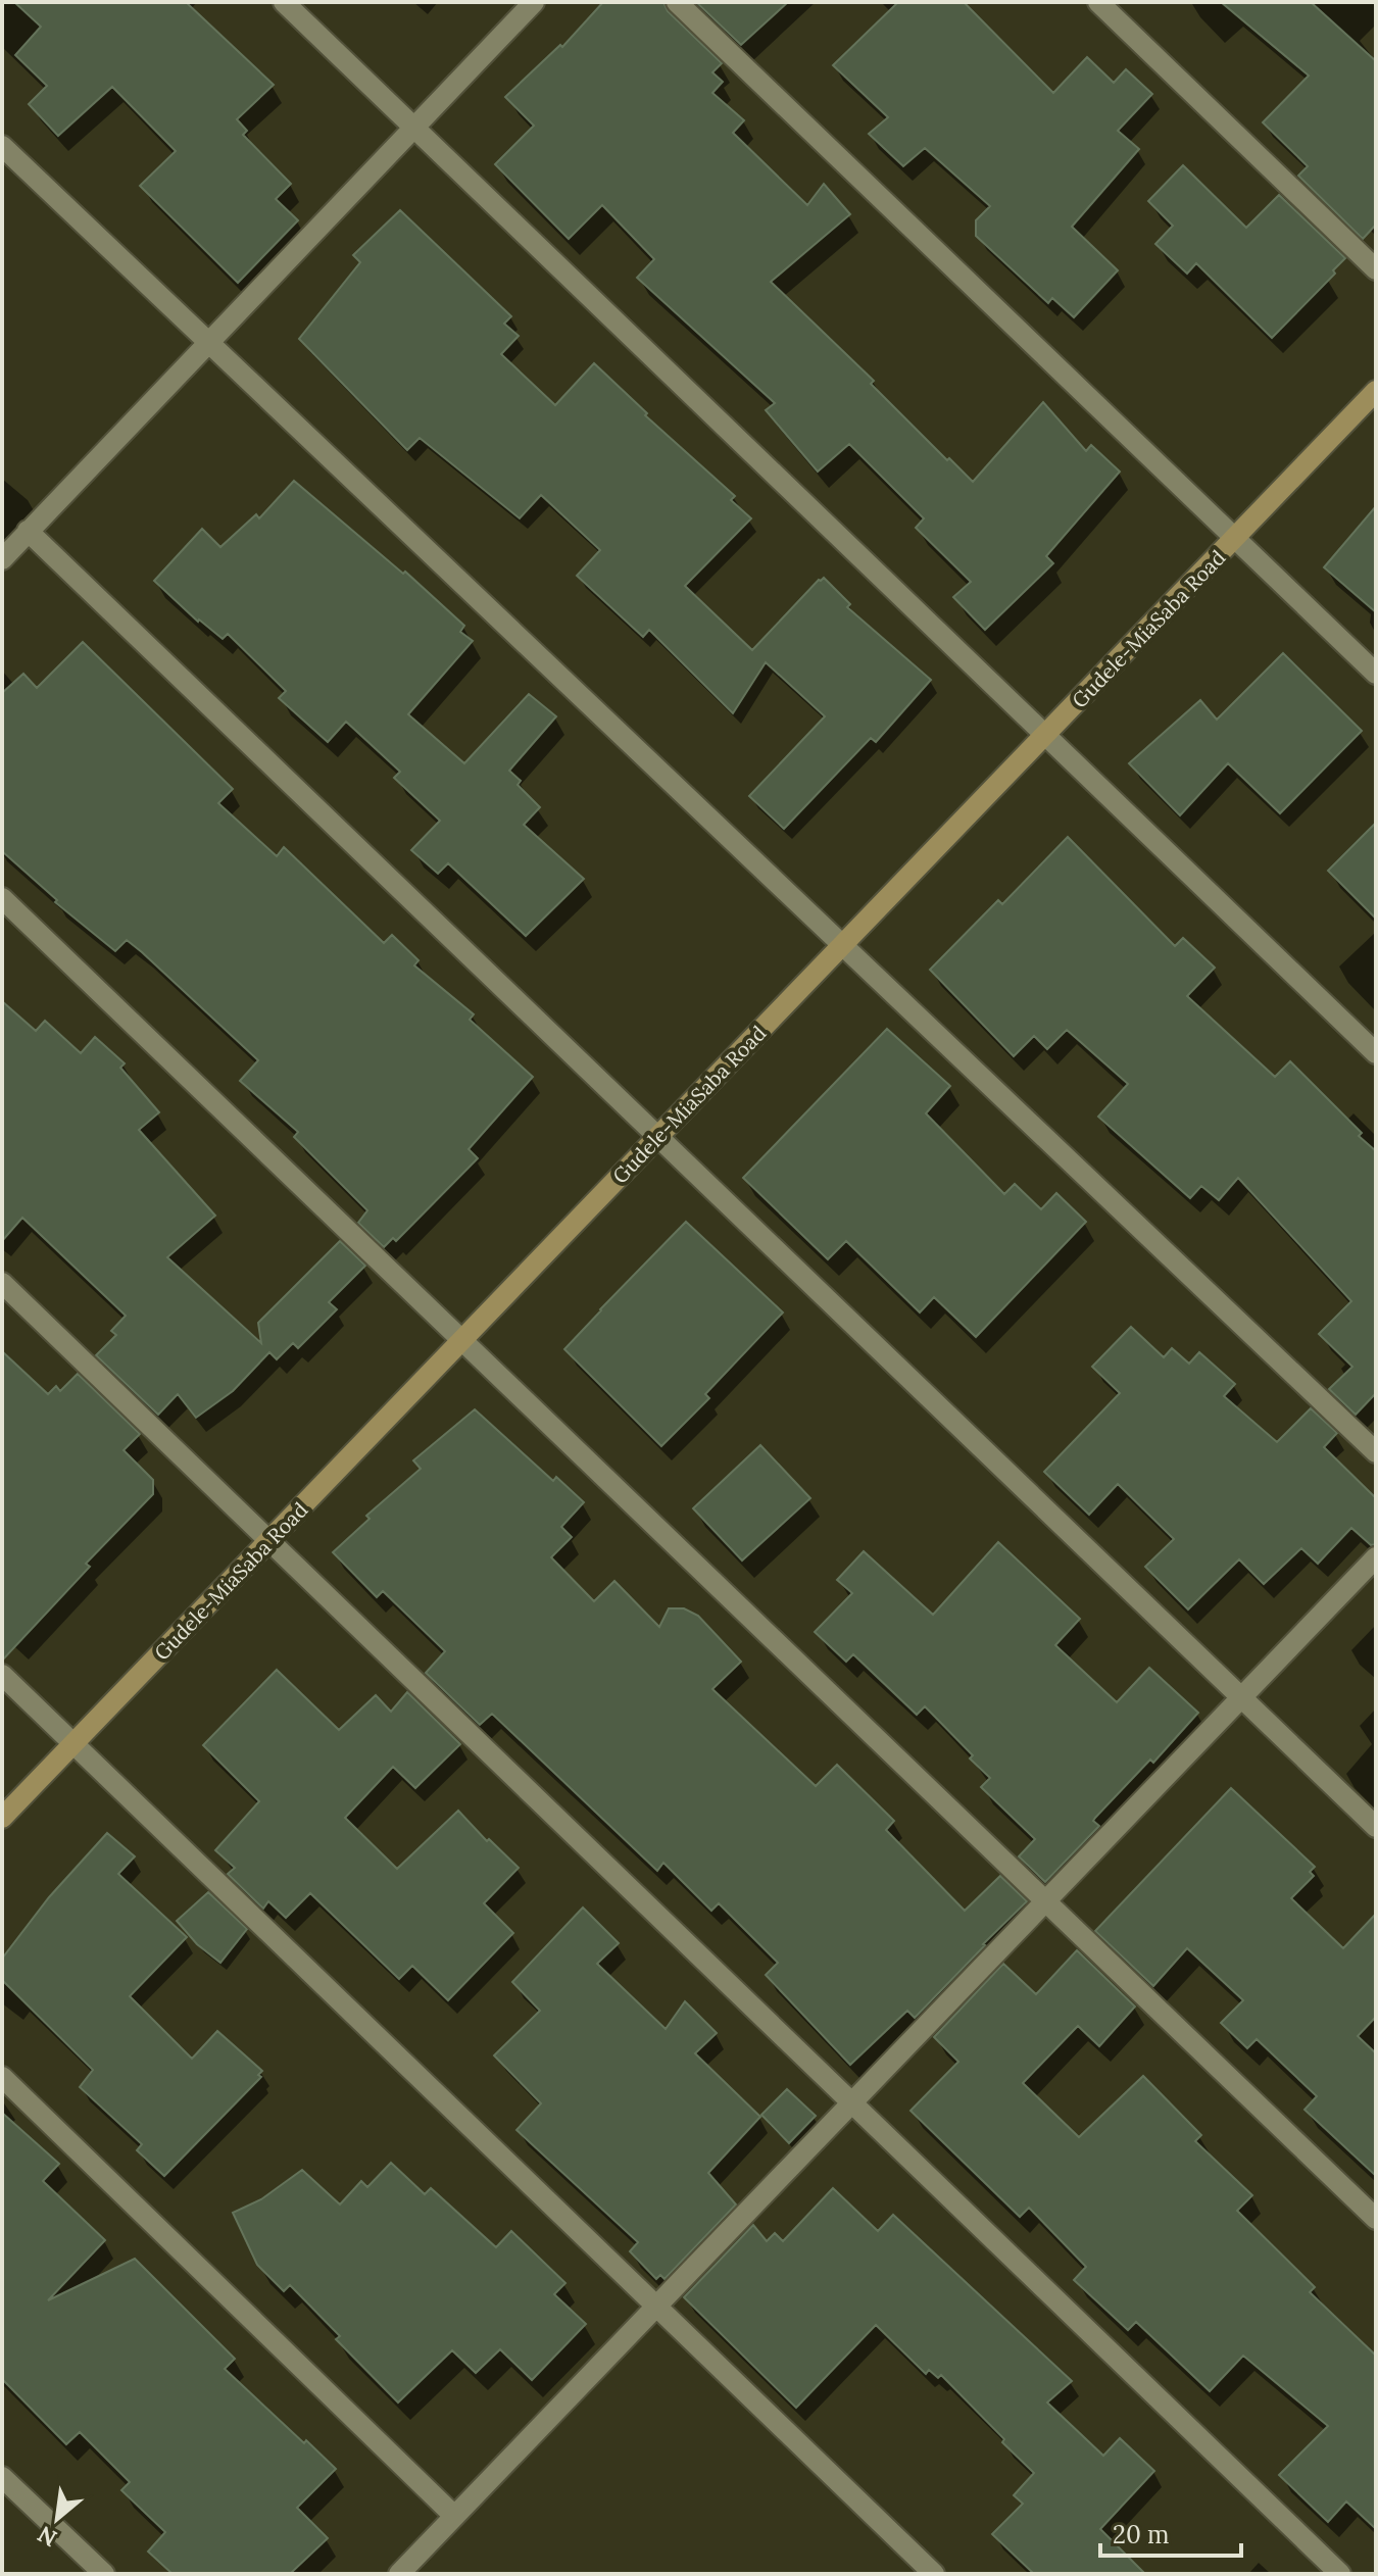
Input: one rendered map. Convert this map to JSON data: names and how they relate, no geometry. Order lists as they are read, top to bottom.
{
  "streets": {
    "main road": ["Gudele-MiaSaba Road"]
  },
  "scale_bar": "20 m",
  "north": "bottom left"
}
